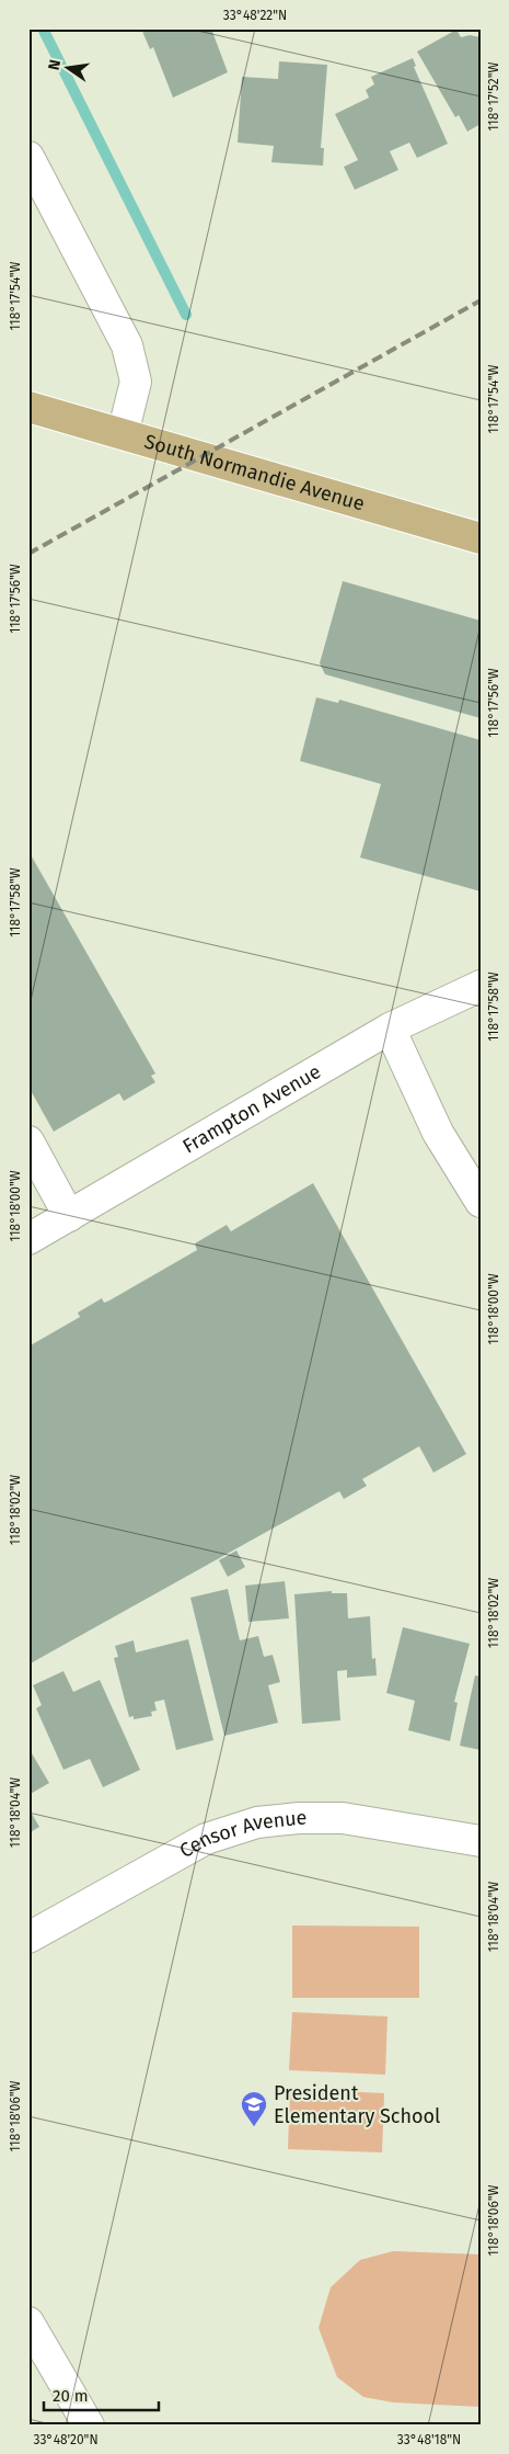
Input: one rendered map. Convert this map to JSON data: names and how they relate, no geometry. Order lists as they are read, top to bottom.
{
  "streets": {
    "main road": ["South Normandie Avenue"],
    "street": ["Frampton Avenue", "Censor Avenue"]
  },
  "places": {
    "school or university": ["President Elementary School"]
  },
  "scale_bar": "20 m",
  "north": "left",
  "coordinates": [
    "33°48'22\"N",
    "118°17'52\"W",
    "118°17'54\"W",
    "118°17'56\"W",
    "118°17'58\"W",
    "118°18'00\"W",
    "118°18'02\"W",
    "118°18'04\"W",
    "118°18'06\"W",
    "33°48'20\"N",
    "33°48'18\"N"
  ]
}
